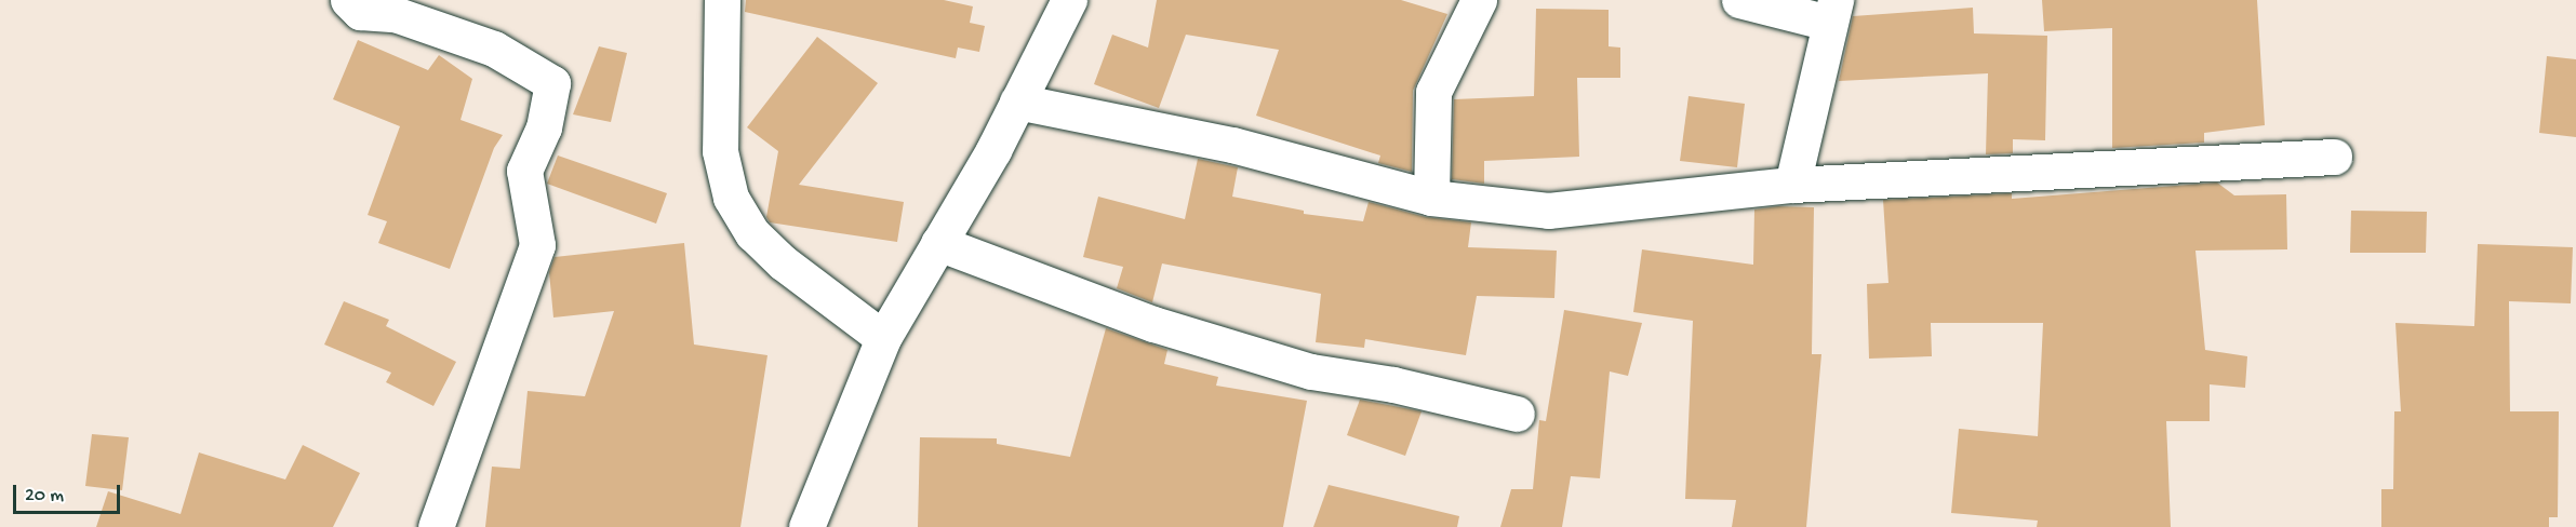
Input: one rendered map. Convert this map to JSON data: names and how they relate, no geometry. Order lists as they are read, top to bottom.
{
  "scale_bar": "20 m"
}
